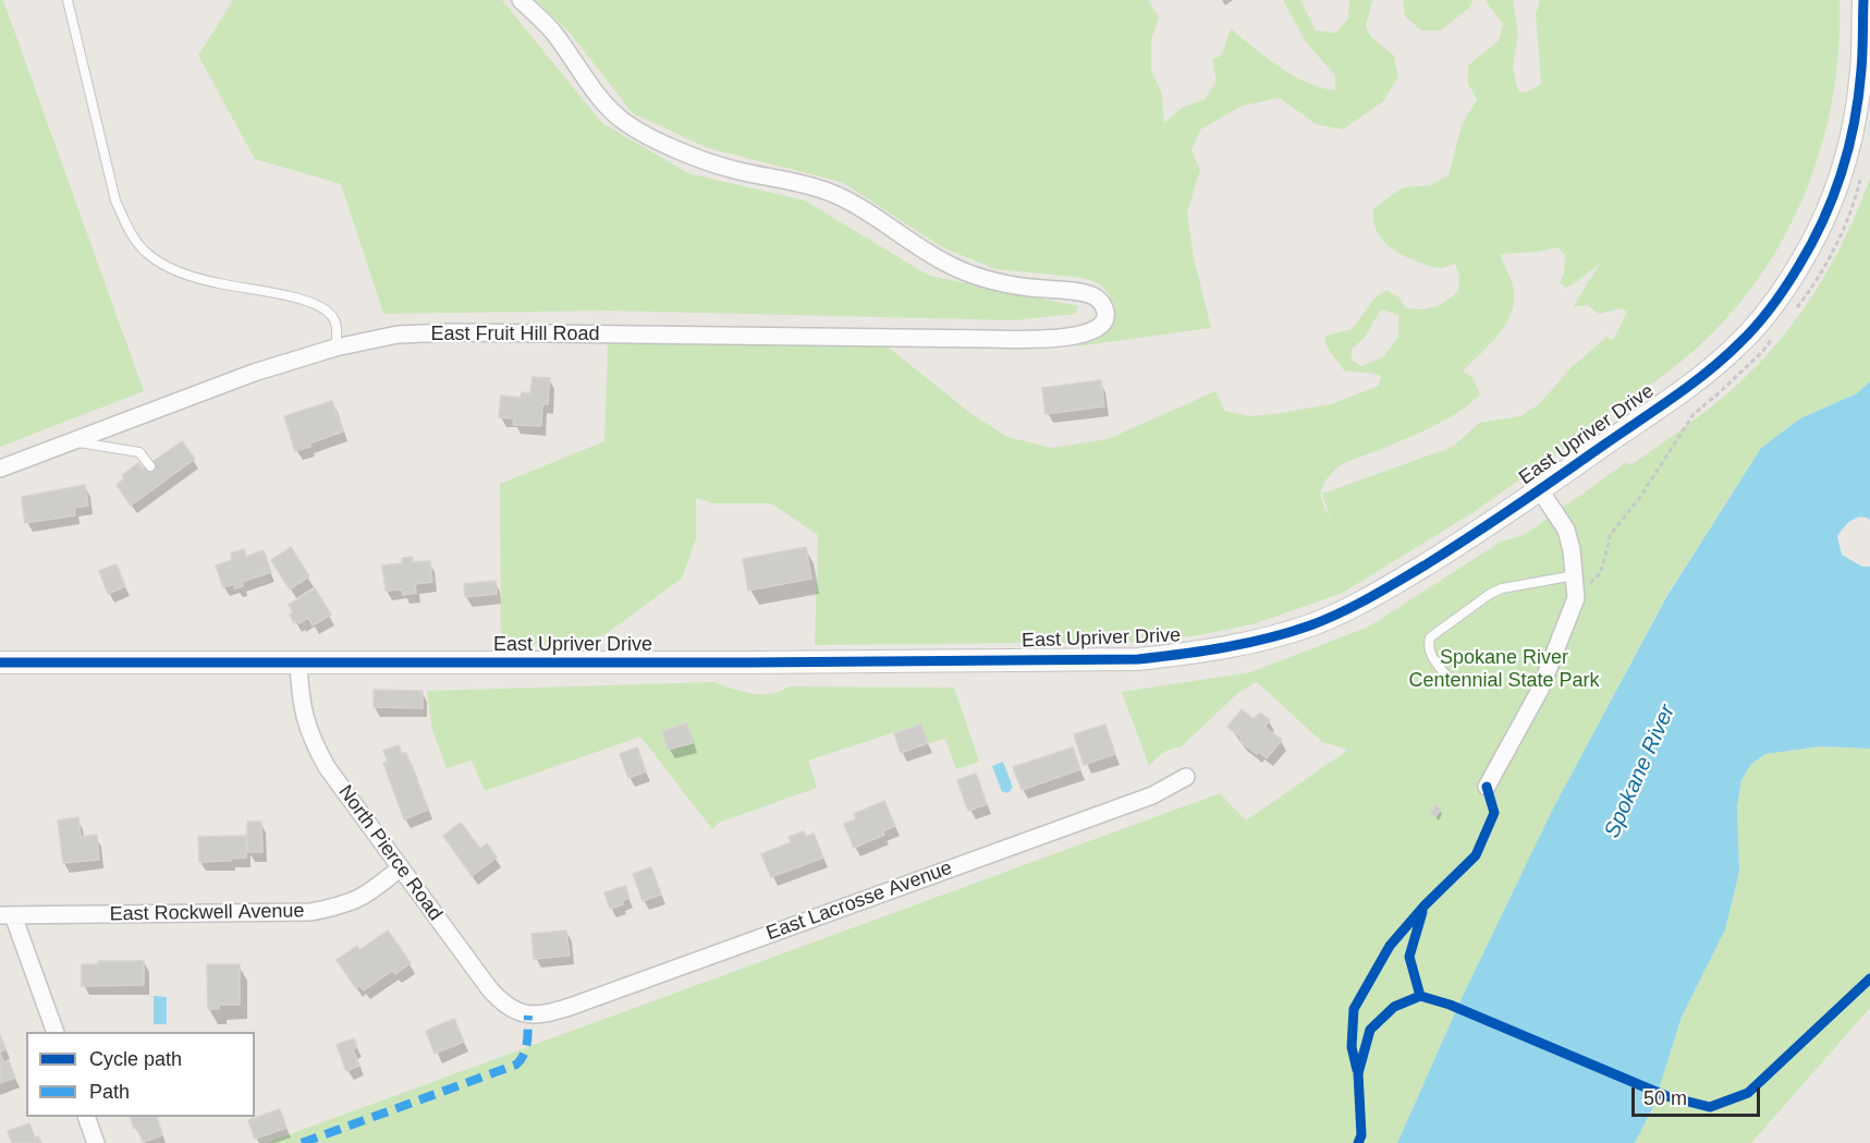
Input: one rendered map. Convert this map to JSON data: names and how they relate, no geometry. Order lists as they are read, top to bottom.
{
  "streets": {
    "street": [
      "East Fruit Hill Road",
      "East Upriver Drive",
      "North Pierce Road",
      "East Lacrosse Avenue",
      "East Rockwell Avenue"
    ]
  },
  "crossings": [
    ["East Upriver Drive", "North Pierce Road"],
    ["North Pierce Road", "East Lacrosse Avenue"],
    ["North Pierce Road", "East Rockwell Avenue"]
  ],
  "water": ["Spokane River"],
  "parks": ["Spokane River Centennial State Park"],
  "legend": ["Cycle path", "Path"],
  "scale_bar": "50 m"
}
